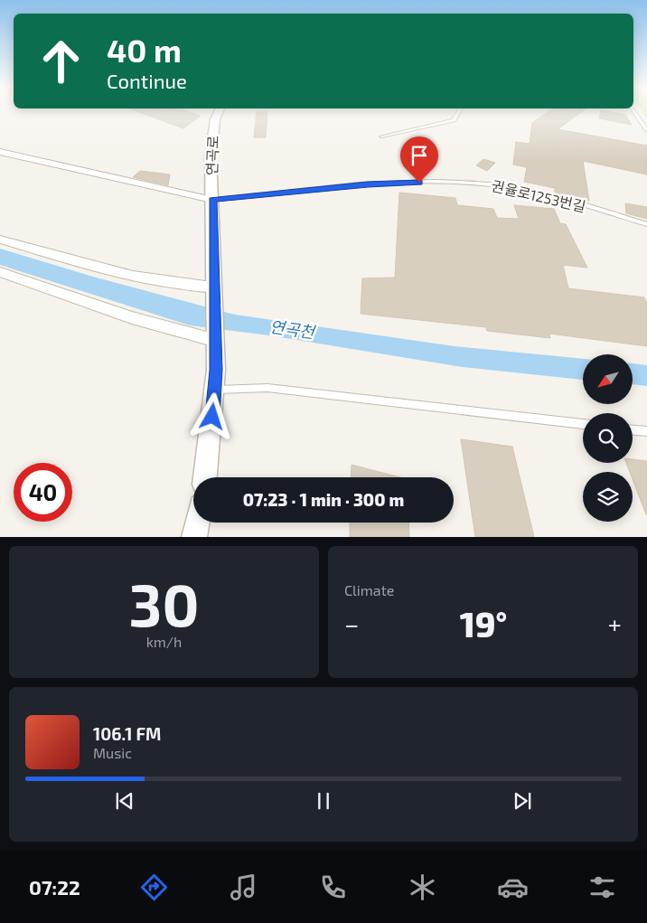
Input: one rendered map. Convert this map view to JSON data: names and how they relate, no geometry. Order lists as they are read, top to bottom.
{
  "streets": {
    "street": ["연곡로"],
    "lane": ["권율로1253번길"]
  },
  "crossings": [
    ["연곡로", "권율로1253번길"]
  ],
  "water": ["연곡천"],
  "north": "bottom left",
  "page": {
    "turn": ["40 m", "Continue"],
    "limit": "40",
    "trip": "07:23 · 1 min · 300 m",
    "tile": [
      ["30", "km/h"],
      "Climate"
    ],
    "heat": ["−", "19°", "+"],
    "song": ["106.1 FM", "Music"],
    "tabs": "07:22"
  }
}
